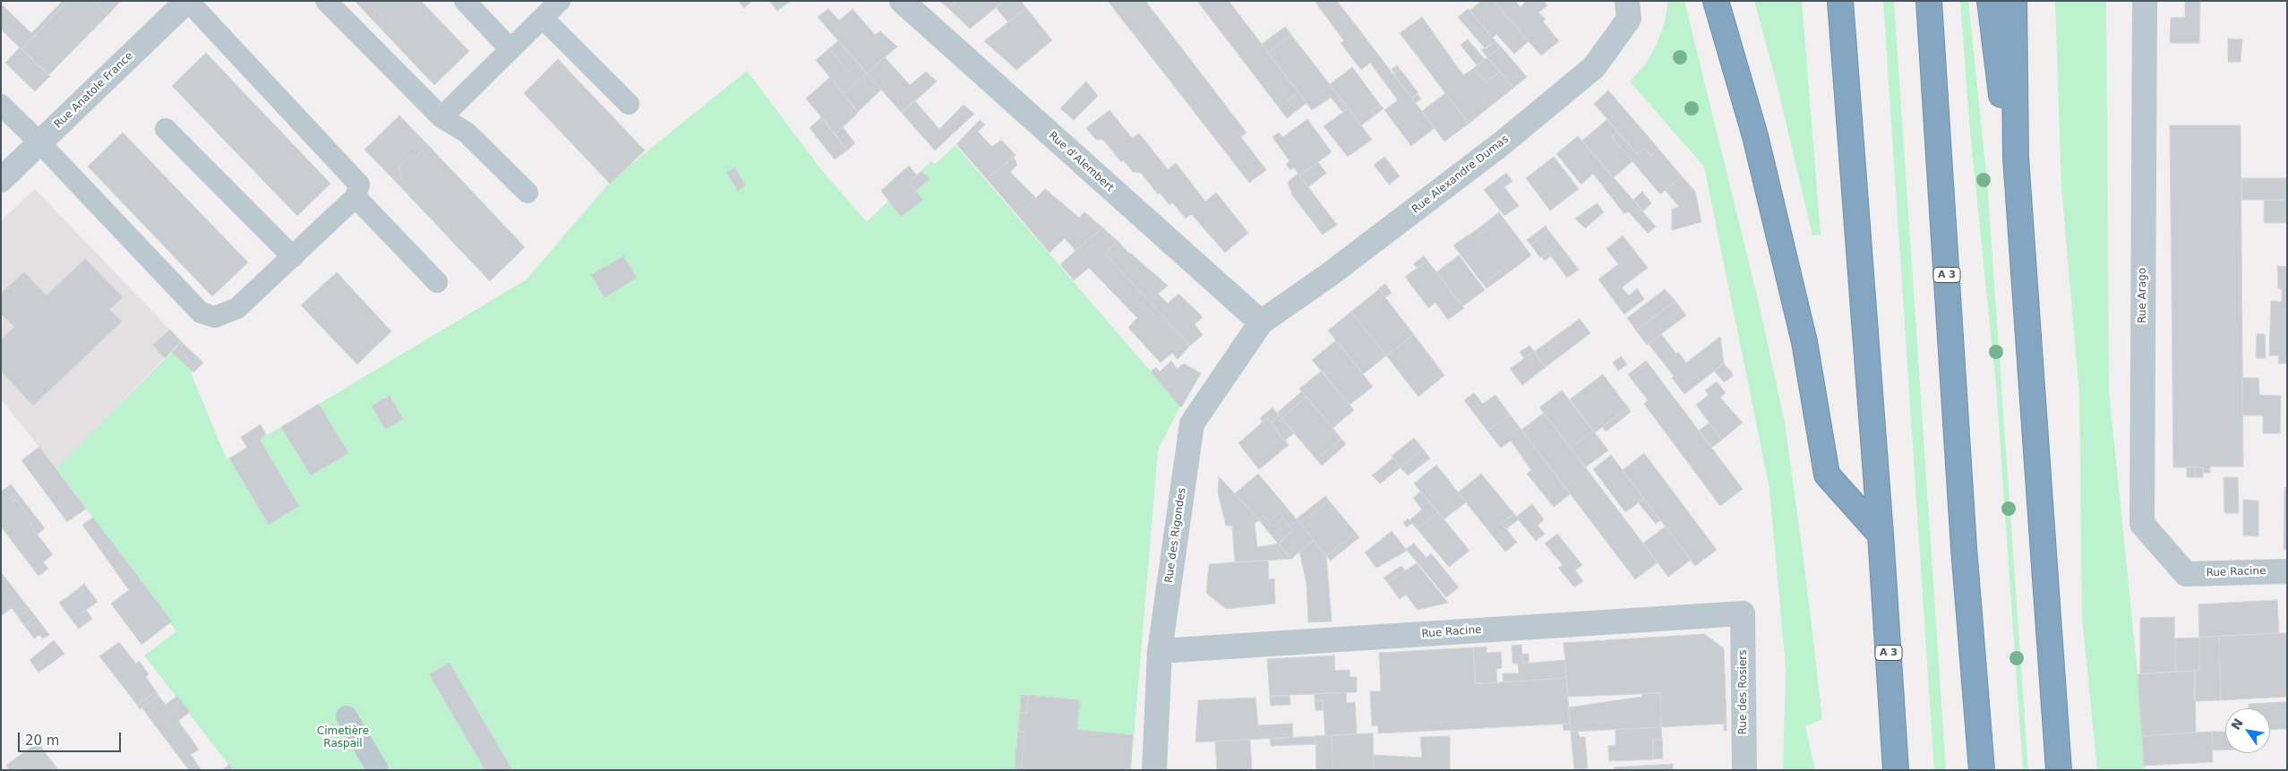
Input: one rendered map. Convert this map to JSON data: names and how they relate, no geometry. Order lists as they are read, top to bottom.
{
  "streets": {
    "highway": ["A 3"],
    "street": [
      "Rue Anatole France",
      "Rue d'Alembert",
      "Rue Alexandre Dumas",
      "Rue Arago",
      "Rue des Rigondes",
      "Rue Racine",
      "Rue des Rosiers"
    ]
  },
  "crossings": [
    ["Rue d'Alembert", "Rue Alexandre Dumas"],
    ["Rue d'Alembert", "Rue des Rigondes"],
    ["Rue Alexandre Dumas", "Rue des Rigondes"],
    ["Rue Arago", "Rue Racine"],
    ["Rue des Rigondes", "Rue Racine"],
    ["Rue Racine", "Rue des Rosiers"]
  ],
  "parks": ["Cimetière Raspail"],
  "scale_bar": "20 m",
  "north": "top left"
}
